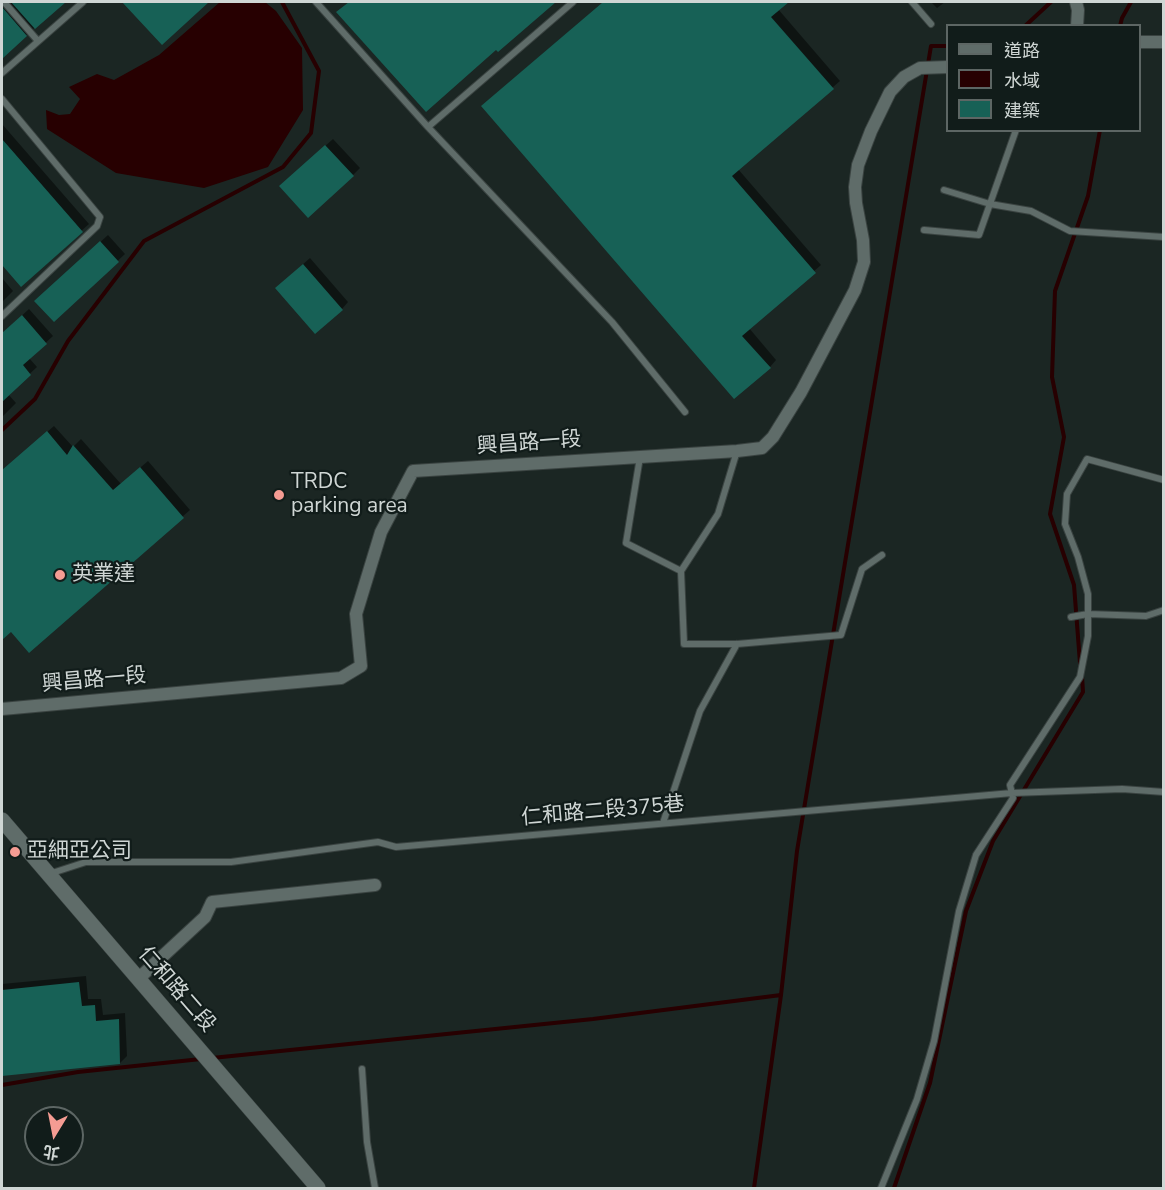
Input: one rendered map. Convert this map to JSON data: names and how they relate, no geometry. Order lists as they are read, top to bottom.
{
  "streets": {
    "main road": ["仁和路二段"],
    "street": ["興昌路一段"],
    "lane": ["仁和路二段375巷"]
  },
  "crossings": [
    ["仁和路二段375巷", "仁和路二段"]
  ],
  "places": ["TRDC parking area", "英業達", "亞細亞公司"],
  "legend": ["道路", "水域", "建築"],
  "north": "bottom"
}
